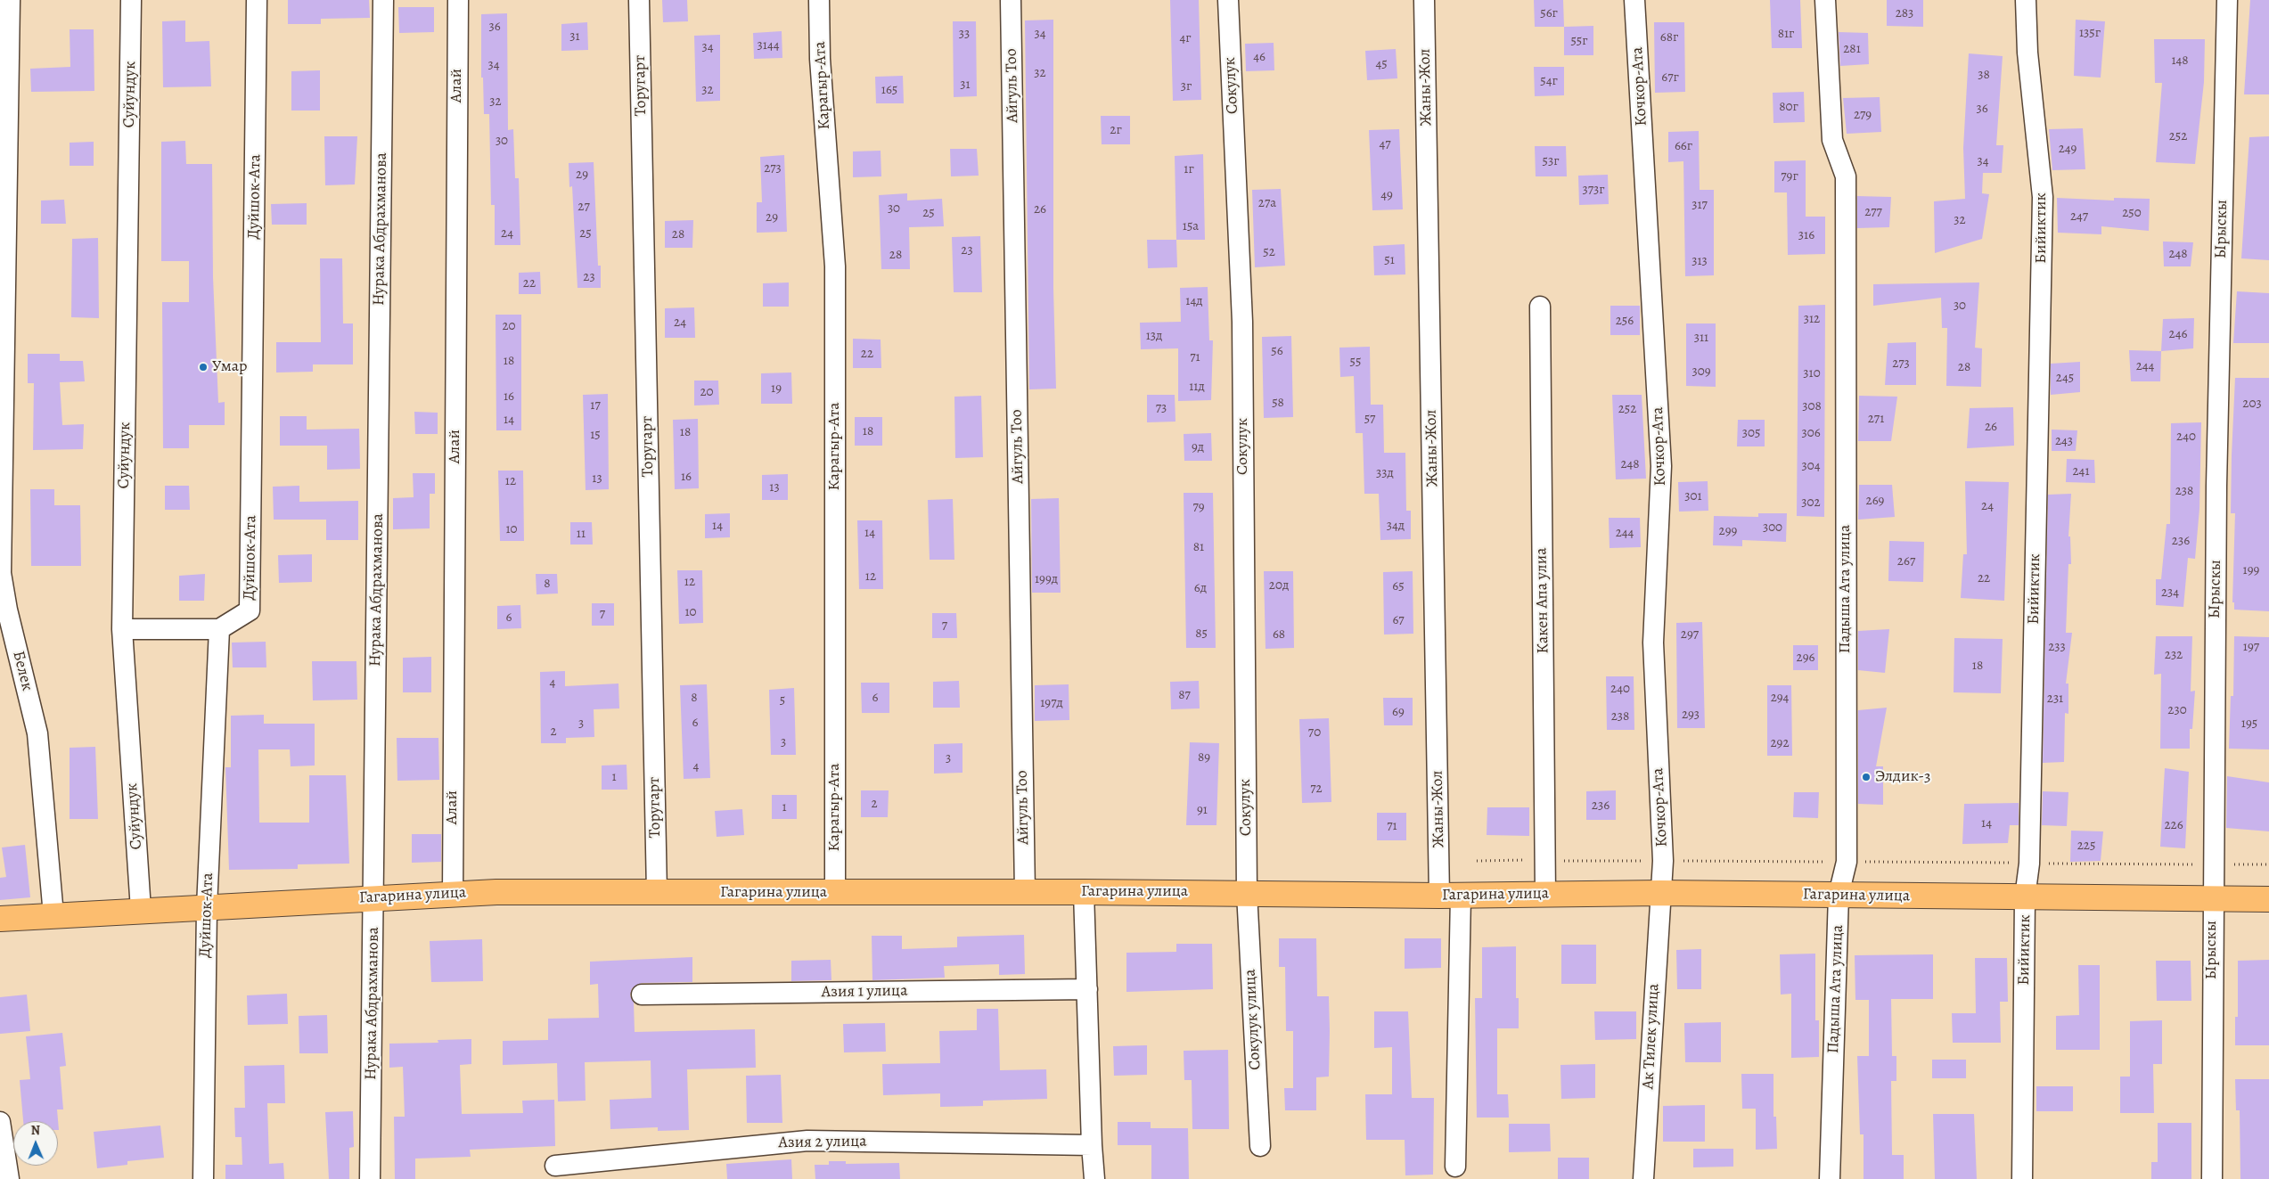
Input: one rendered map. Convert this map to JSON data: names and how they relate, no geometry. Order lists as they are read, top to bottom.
{
  "streets": {
    "main road": ["Гагарина улица"],
    "street": [
      "Алай",
      "Торугарт",
      "Карагыр-Ата",
      "Айгуль Тоо",
      "Сокулук",
      "Кочкор-Ата",
      "Жаны-Жол",
      "Суйундук",
      "Дуйшок-Ата",
      "Бийиктик",
      "Нурака Абдрахманова",
      "Ырыскы",
      "Падыша Ата улица",
      "Какен Апа улиа",
      "Белек",
      "Азия 1 улица",
      "Сокулук улица",
      "Ак Тилек улица",
      "Азия 2 улица"
    ]
  },
  "crossings": [
    ["Алай", "Гагарина улица"],
    ["Торугарт", "Гагарина улица"],
    ["Карагыр-Ата", "Гагарина улица"],
    ["Айгуль Тоо", "Гагарина улица"],
    ["Сокулук", "Гагарина улица"],
    ["Сокулук", "Сокулук улица"],
    ["Кочкор-Ата", "Гагарина улица"],
    ["Кочкор-Ата", "Ак Тилек улица"],
    ["Жаны-Жол", "Гагарина улица"],
    ["Суйундук", "Гагарина улица"],
    ["Дуйшок-Ата", "Гагарина улица"],
    ["Бийиктик", "Гагарина улица"],
    ["Нурака Абдрахманова", "Гагарина улица"],
    ["Ырыскы", "Гагарина улица"],
    ["Падыша Ата улица", "Гагарина улица"],
    ["Какен Апа улиа", "Гагарина улица"],
    ["Белек", "Гагарина улица"],
    ["Гагарина улица", "Сокулук улица"],
    ["Гагарина улица", "Ак Тилек улица"]
  ],
  "places": ["Умар", "Элдик-3"],
  "house_numbers": [
    "56г",
    "283",
    "36",
    "135г",
    "33",
    "34",
    "81г",
    "31",
    "68г",
    "4г",
    "55г",
    "3144",
    "34",
    "281",
    "46",
    "148",
    "45",
    "34",
    "32",
    "38",
    "67г",
    "54г",
    "31",
    "3г",
    "32",
    "165",
    "32",
    "80г",
    "36",
    "279",
    "2г",
    "252",
    "30",
    "47",
    "66г",
    "249",
    "53г",
    "34",
    "273",
    "1г",
    "29",
    "79г",
    "373г",
    "49",
    "27а",
    "317",
    "27",
    "30",
    "26",
    "277",
    "25",
    "250",
    "247",
    "29",
    "32",
    "15а",
    "24",
    "25",
    "28",
    "316",
    "23",
    "52",
    "248",
    "28",
    "51",
    "313",
    "23",
    "22",
    "14д",
    "30",
    "312",
    "256",
    "24",
    "20",
    "246",
    "13д",
    "311",
    "56",
    "22",
    "71",
    "18",
    "55",
    "273",
    "244",
    "28",
    "309",
    "310",
    "245",
    "11д",
    "19",
    "20",
    "16",
    "58",
    "203",
    "17",
    "308",
    "73",
    "252",
    "57",
    "271",
    "14",
    "26",
    "18",
    "18",
    "305",
    "306",
    "15",
    "240",
    "243",
    "9д",
    "248",
    "304",
    "241",
    "33д",
    "16",
    "13",
    "12",
    "13",
    "238",
    "301",
    "269",
    "302",
    "24",
    "79",
    "14",
    "34д",
    "300",
    "10",
    "299",
    "14",
    "244",
    "11",
    "236",
    "81",
    "267",
    "199",
    "12",
    "22",
    "199д",
    "12",
    "8",
    "20д",
    "65",
    "6д",
    "234",
    "10",
    "7",
    "6",
    "67",
    "7",
    "85",
    "68",
    "297",
    "233",
    "197",
    "232",
    "296",
    "18",
    "4",
    "240",
    "87",
    "8",
    "6",
    "294",
    "231",
    "5",
    "197д",
    "230",
    "69",
    "293",
    "238",
    "6",
    "3",
    "195",
    "2",
    "70",
    "3",
    "292",
    "89",
    "3",
    "4",
    "1",
    "72",
    "2",
    "236",
    "1",
    "91",
    "14",
    "226",
    "71",
    "225"
  ],
  "north": "top"
}
